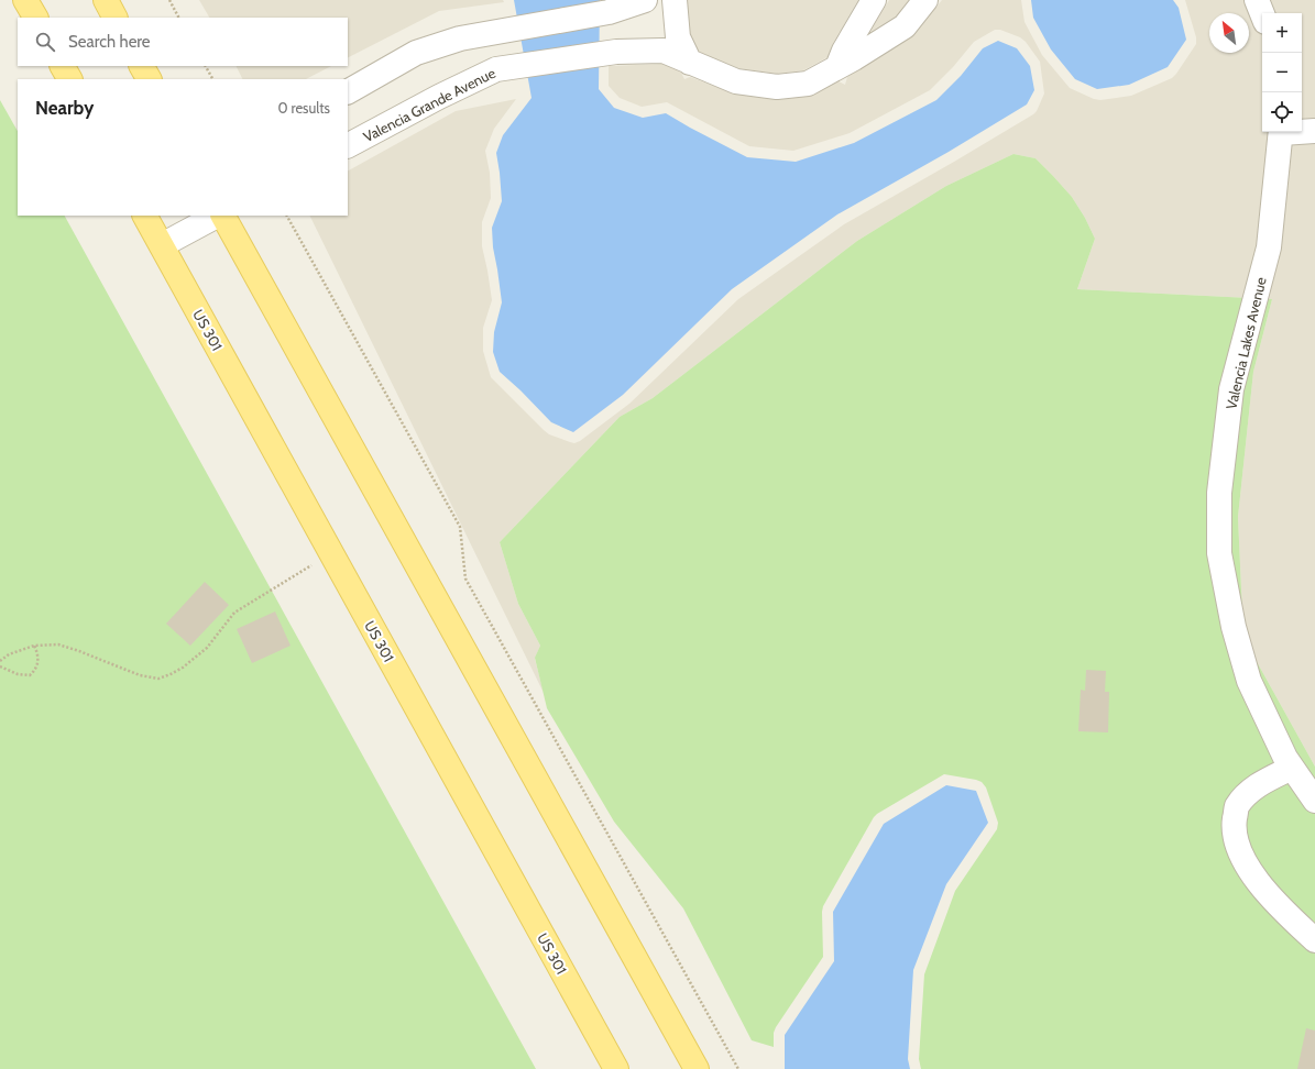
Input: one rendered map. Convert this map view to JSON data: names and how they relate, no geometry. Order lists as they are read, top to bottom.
{
  "streets": {
    "main road": ["US 301"],
    "street": ["Valencia Grande Avenue", "Valencia Lakes Avenue"]
  },
  "north": "top left",
  "page": {
    "map_buttons": ["+", "−"],
    "search": "Search here",
    "heading": ["Nearby", "0 results"]
  }
}
